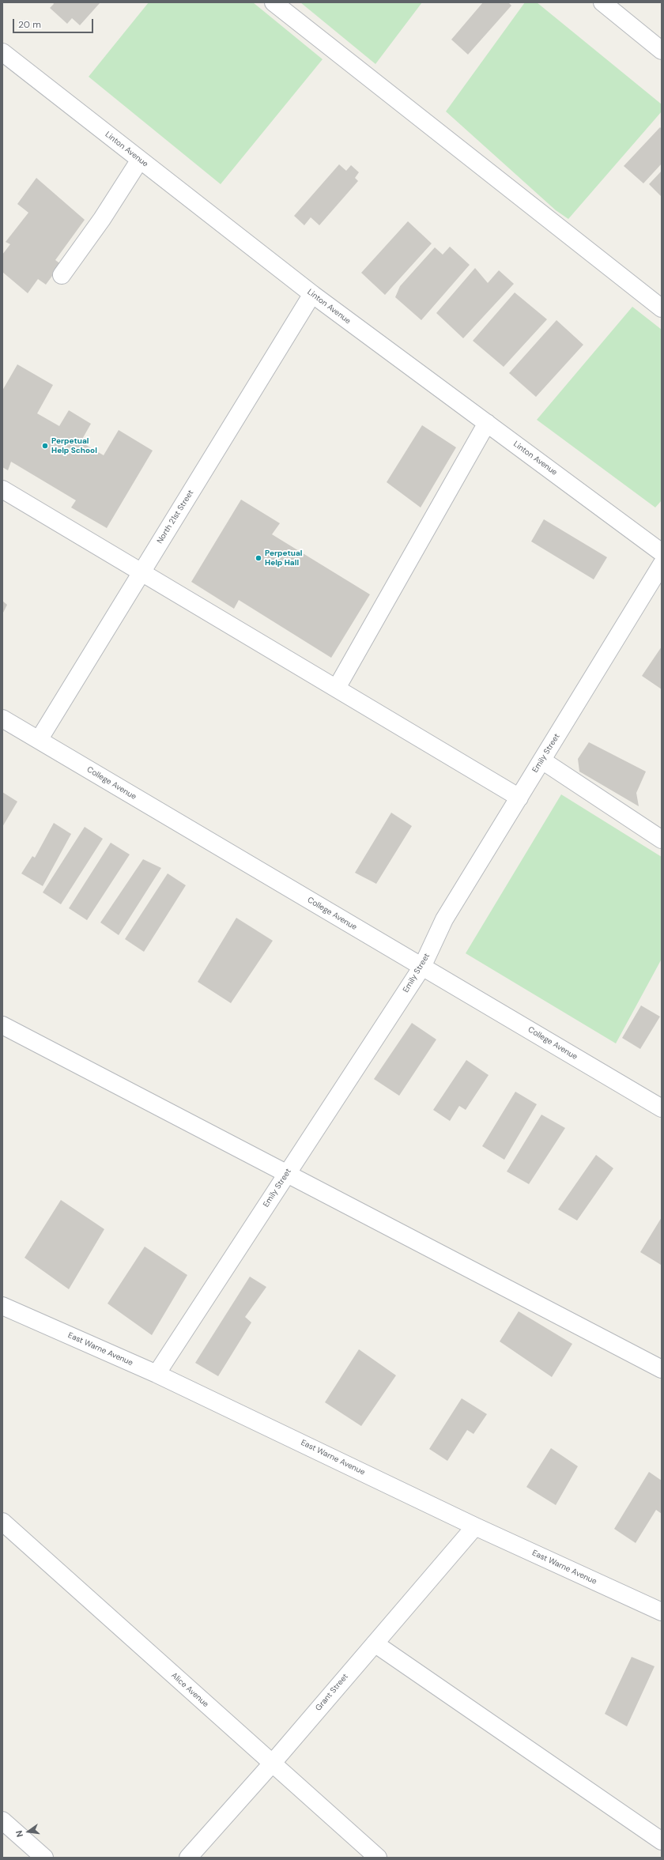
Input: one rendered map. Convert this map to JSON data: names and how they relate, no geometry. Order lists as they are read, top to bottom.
{
  "streets": {
    "street": [
      "Linton Avenue",
      "North 21st Street",
      "Emily Street",
      "College Avenue",
      "East Warne Avenue",
      "Alice Avenue",
      "Grant Street"
    ]
  },
  "crossings": [
    ["Linton Avenue", "North 21st Street"],
    ["North 21st Street", "College Avenue"],
    ["Emily Street", "College Avenue"],
    ["Emily Street", "East Warne Avenue"],
    ["East Warne Avenue", "Grant Street"],
    ["Alice Avenue", "Grant Street"]
  ],
  "places": ["Perpetual Help School", "Perpetual Help Hall"],
  "scale_bar": "20 m",
  "north": "left"
}
